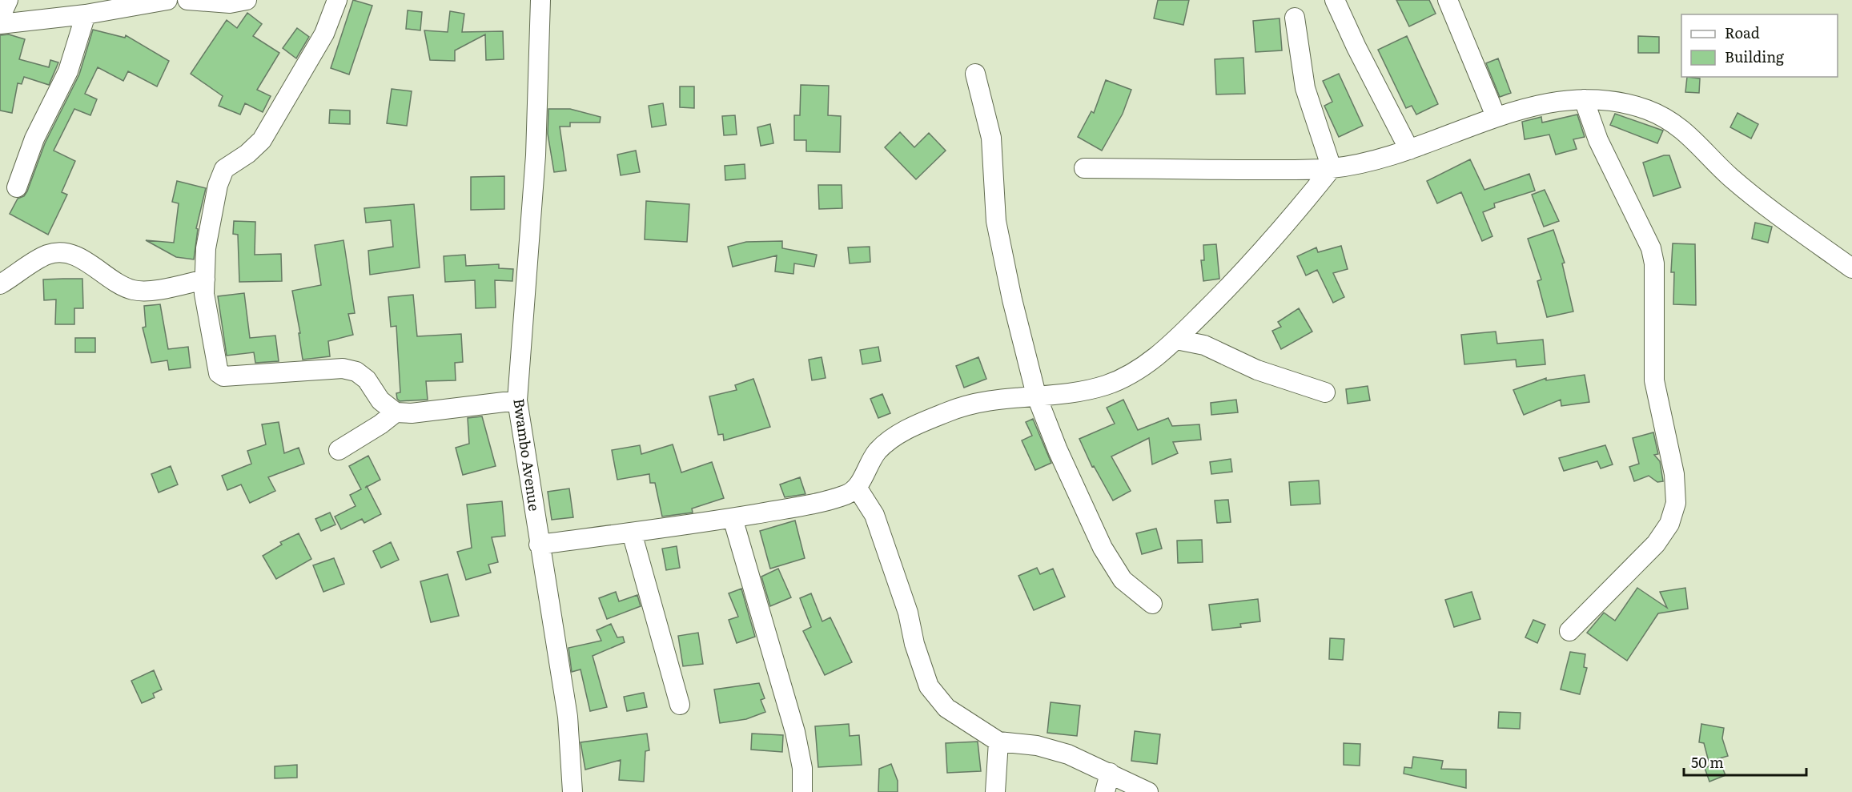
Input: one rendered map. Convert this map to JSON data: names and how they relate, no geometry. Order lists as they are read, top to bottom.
{
  "streets": {
    "street": ["Bwambo Avenue"]
  },
  "legend": ["Road", "Building"],
  "scale_bar": "50 m"
}
